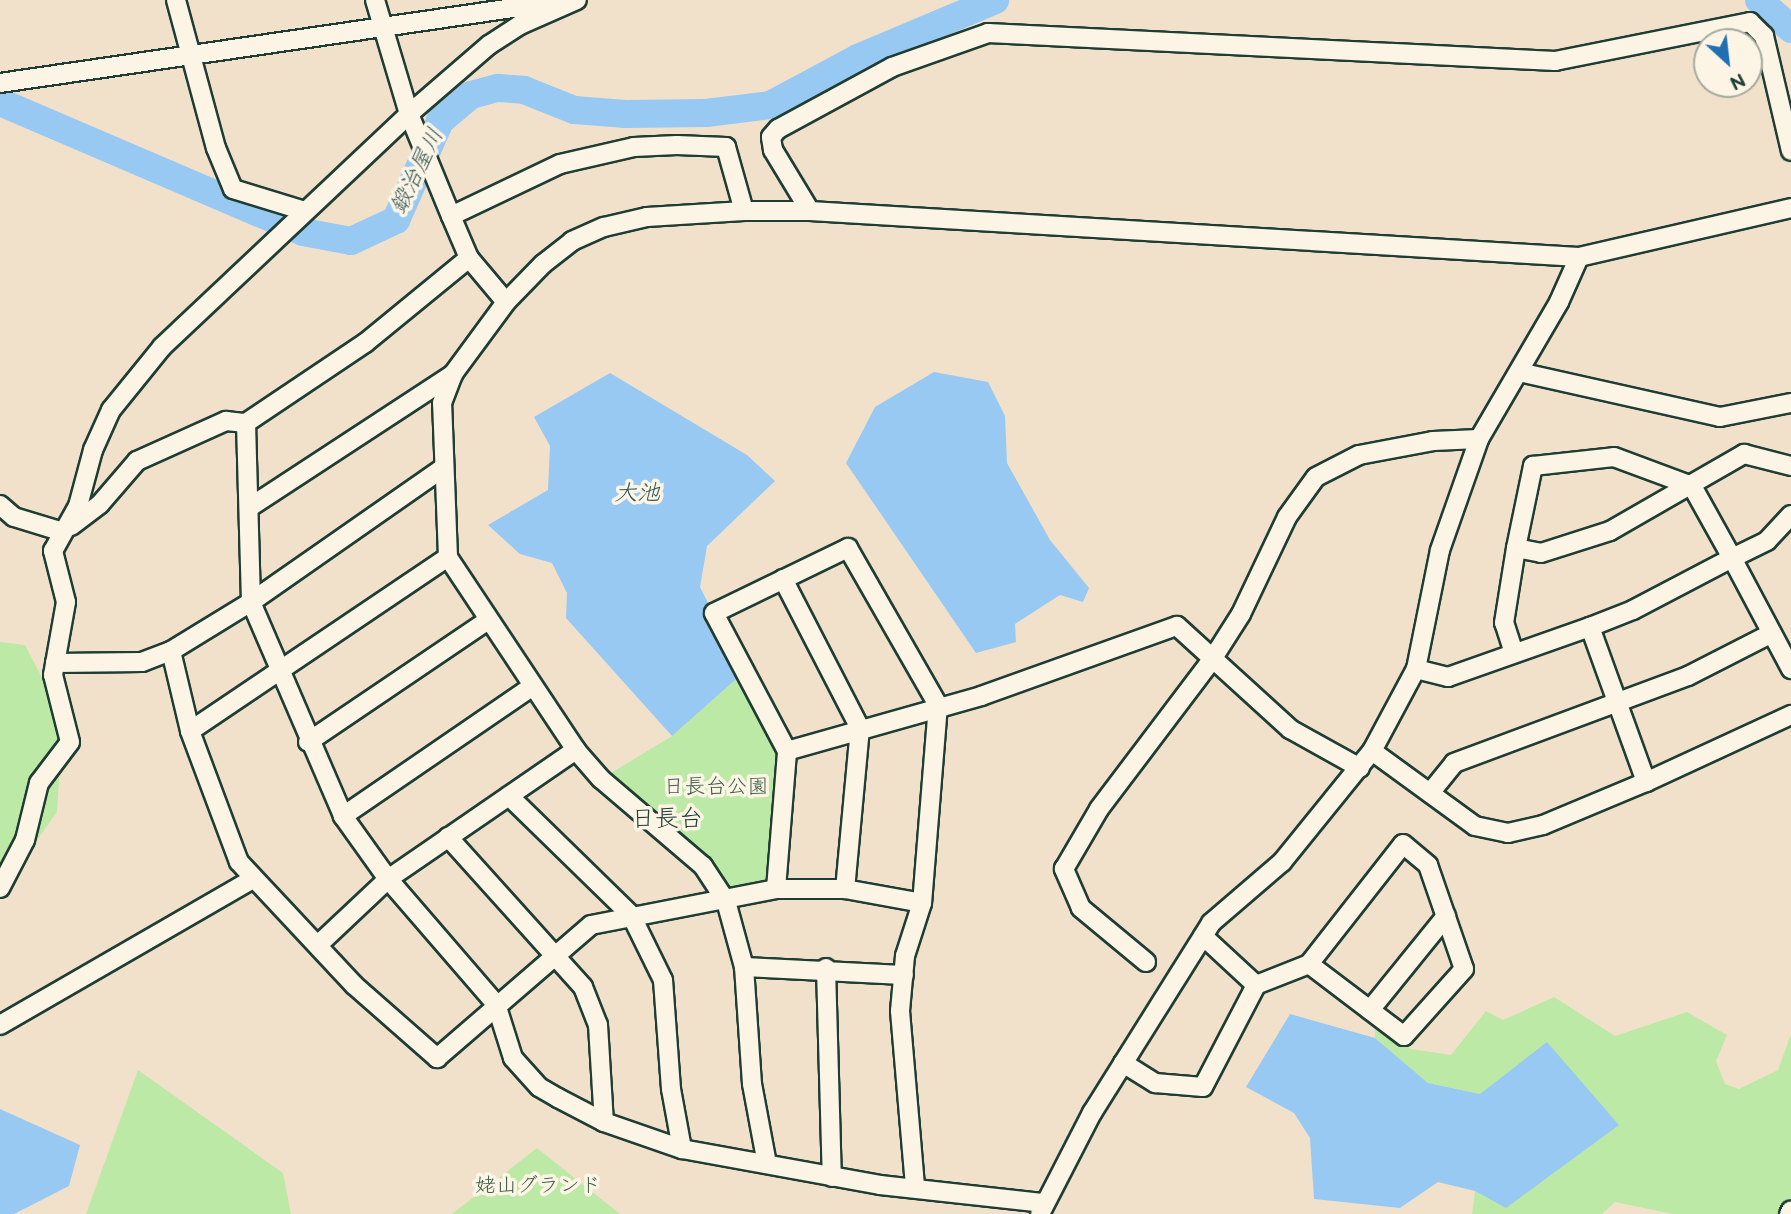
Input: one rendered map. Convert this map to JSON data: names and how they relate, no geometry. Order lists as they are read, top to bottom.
{
  "districts": ["日長台"],
  "water": ["鍛治屋川", "大池"],
  "parks": ["日長台公園", "姥山グランド"],
  "north": "bottom right"
}
